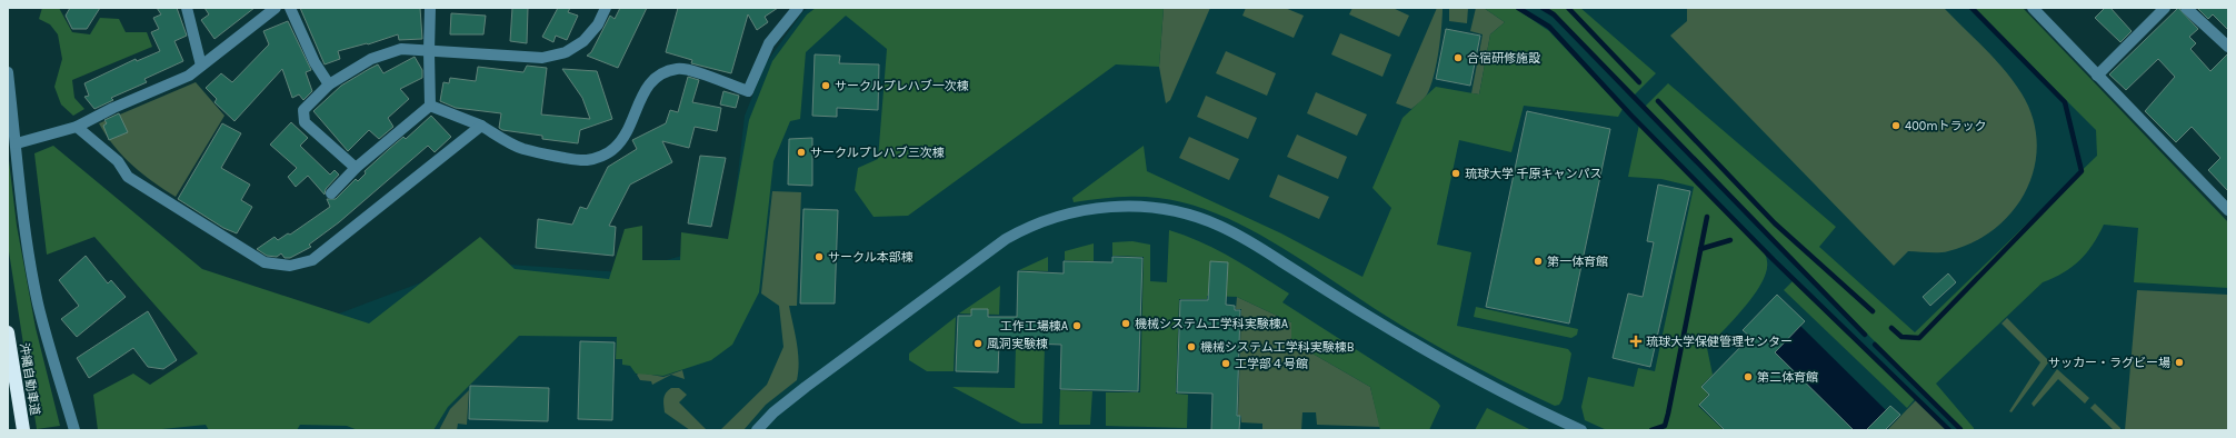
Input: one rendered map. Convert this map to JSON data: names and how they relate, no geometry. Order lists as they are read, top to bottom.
{
  "streets": {
    "highway": ["沖縄自動車道"]
  },
  "places": {
    "other": [
      "合宿研修施設",
      "サークルプレハブ一次棟",
      "400mトラック",
      "サークルプレハブ三次棟",
      "琉球大学 千原キャンパス",
      "サークル本部棟",
      "第一体育館",
      "機械システム工学科実験棟A",
      "工作工場棟A",
      "風洞実験棟",
      "機械システム工学科実験棟B",
      "サッカー・ラグビー場",
      "工学部４号館",
      "第二体育館"
    ],
    "health": ["琉球大学保健管理センター"]
  }
}
